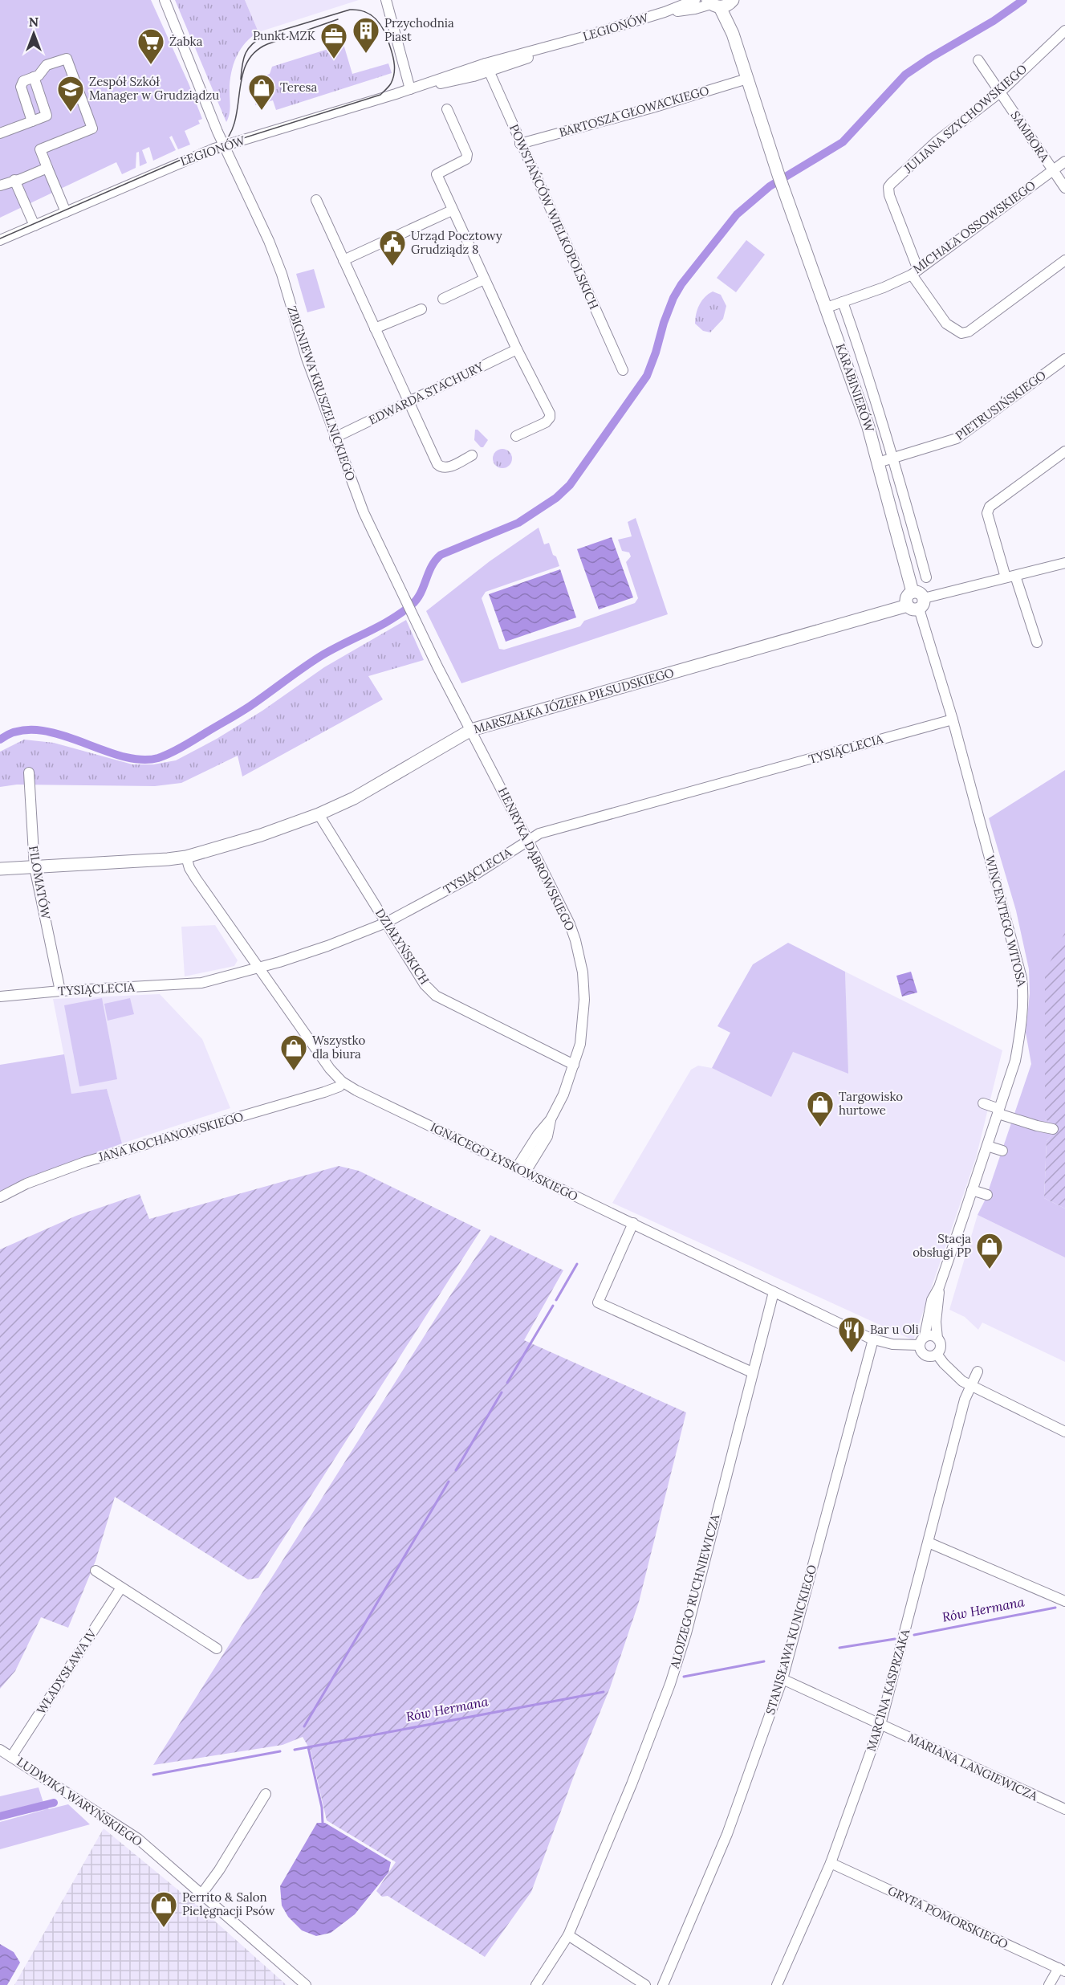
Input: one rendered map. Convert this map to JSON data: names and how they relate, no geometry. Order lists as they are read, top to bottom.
{
  "streets": {
    "main road": ["KARABINIERÓW", "MARSZAŁKA JÓZEFA PIŁSUDSKIEGO"],
    "street": [
      "LEGIONÓW",
      "BARTOSZA GŁOWACKIEGO",
      "JULIANA SZYCHOWSKIEGO",
      "SAMBORA",
      "POWSTAŃCÓW WIELKOPOLSKICH",
      "MICHAŁA OSSOWSKIEGO",
      "ZBIGNIEWA KRUSZELNICKIEGO",
      "EDWARDA STACHURY",
      "PIETRUSIŃSKIEGO",
      "TYSIĄCLECIA",
      "HENRYKA DĄBROWSKIEGO",
      "FILOMATÓW",
      "WINCENTEGO WITOSA",
      "DZIAŁYŃSKICH",
      "JANA KOCHANOWSKIEGO",
      "IGNACEGO ŁYSKOWSKIEGO",
      "ALOJZEGO RUCHNIEWICZA",
      "STANISŁAWA KUNICKIEGO",
      "WŁADYSŁAWA IV",
      "MARCINA KASPRZAKA",
      "MARIANA LANGIEWICZA",
      "LUDWIKA WARYŃSKIEGO",
      "GRYFA POMORSKIEGO"
    ]
  },
  "crossings": [
    ["LEGIONÓW", "POWSTAŃCÓW WIELKOPOLSKICH"],
    ["LEGIONÓW", "KARABINIERÓW"],
    ["LEGIONÓW", "ZBIGNIEWA KRUSZELNICKIEGO"],
    ["BARTOSZA GŁOWACKIEGO", "POWSTAŃCÓW WIELKOPOLSKICH"],
    ["BARTOSZA GŁOWACKIEGO", "KARABINIERÓW"],
    ["JULIANA SZYCHOWSKIEGO", "SAMBORA"],
    ["JULIANA SZYCHOWSKIEGO", "MICHAŁA OSSOWSKIEGO"],
    ["SAMBORA", "MICHAŁA OSSOWSKIEGO"],
    ["MICHAŁA OSSOWSKIEGO", "KARABINIERÓW"],
    ["KARABINIERÓW", "PIETRUSIŃSKIEGO"],
    ["KARABINIERÓW", "MARSZAŁKA JÓZEFA PIŁSUDSKIEGO"],
    ["ZBIGNIEWA KRUSZELNICKIEGO", "EDWARDA STACHURY"],
    ["ZBIGNIEWA KRUSZELNICKIEGO", "HENRYKA DĄBROWSKIEGO"],
    ["MARSZAŁKA JÓZEFA PIŁSUDSKIEGO", "HENRYKA DĄBROWSKIEGO"],
    ["MARSZAŁKA JÓZEFA PIŁSUDSKIEGO", "FILOMATÓW"],
    ["MARSZAŁKA JÓZEFA PIŁSUDSKIEGO", "DZIAŁYŃSKICH"],
    ["MARSZAŁKA JÓZEFA PIŁSUDSKIEGO", "IGNACEGO ŁYSKOWSKIEGO"],
    ["TYSIĄCLECIA", "HENRYKA DĄBROWSKIEGO"],
    ["TYSIĄCLECIA", "FILOMATÓW"],
    ["TYSIĄCLECIA", "WINCENTEGO WITOSA"],
    ["TYSIĄCLECIA", "DZIAŁYŃSKICH"],
    ["TYSIĄCLECIA", "IGNACEGO ŁYSKOWSKIEGO"],
    ["HENRYKA DĄBROWSKIEGO", "DZIAŁYŃSKICH"],
    ["HENRYKA DĄBROWSKIEGO", "IGNACEGO ŁYSKOWSKIEGO"],
    ["WINCENTEGO WITOSA", "IGNACEGO ŁYSKOWSKIEGO"],
    ["JANA KOCHANOWSKIEGO", "IGNACEGO ŁYSKOWSKIEGO"],
    ["IGNACEGO ŁYSKOWSKIEGO", "ALOJZEGO RUCHNIEWICZA"],
    ["IGNACEGO ŁYSKOWSKIEGO", "STANISŁAWA KUNICKIEGO"],
    ["STANISŁAWA KUNICKIEGO", "MARIANA LANGIEWICZA"],
    ["WŁADYSŁAWA IV", "LUDWIKA WARYŃSKIEGO"],
    ["MARCINA KASPRZAKA", "MARIANA LANGIEWICZA"],
    ["MARCINA KASPRZAKA", "GRYFA POMORSKIEGO"]
  ],
  "water": ["Rów Hermana"],
  "places": {
    "building": ["Przychodnia Piast"],
    "office": ["Punkt MZK"],
    "supermarket": ["Żabka"],
    "shop": [
      "Teresa",
      "Wszystko dla biura",
      "Targowisko hurtowe",
      "Stacja obsługi PP",
      "Perrito & Salon Pielęgnacji Psów"
    ],
    "school or university": ["Zespół Szkół Manager w Grudziądzu"],
    "public building": ["Urząd Pocztowy Grudziądz 8"],
    "restaurant": ["Bar u Oli"]
  },
  "north": "top"
}
